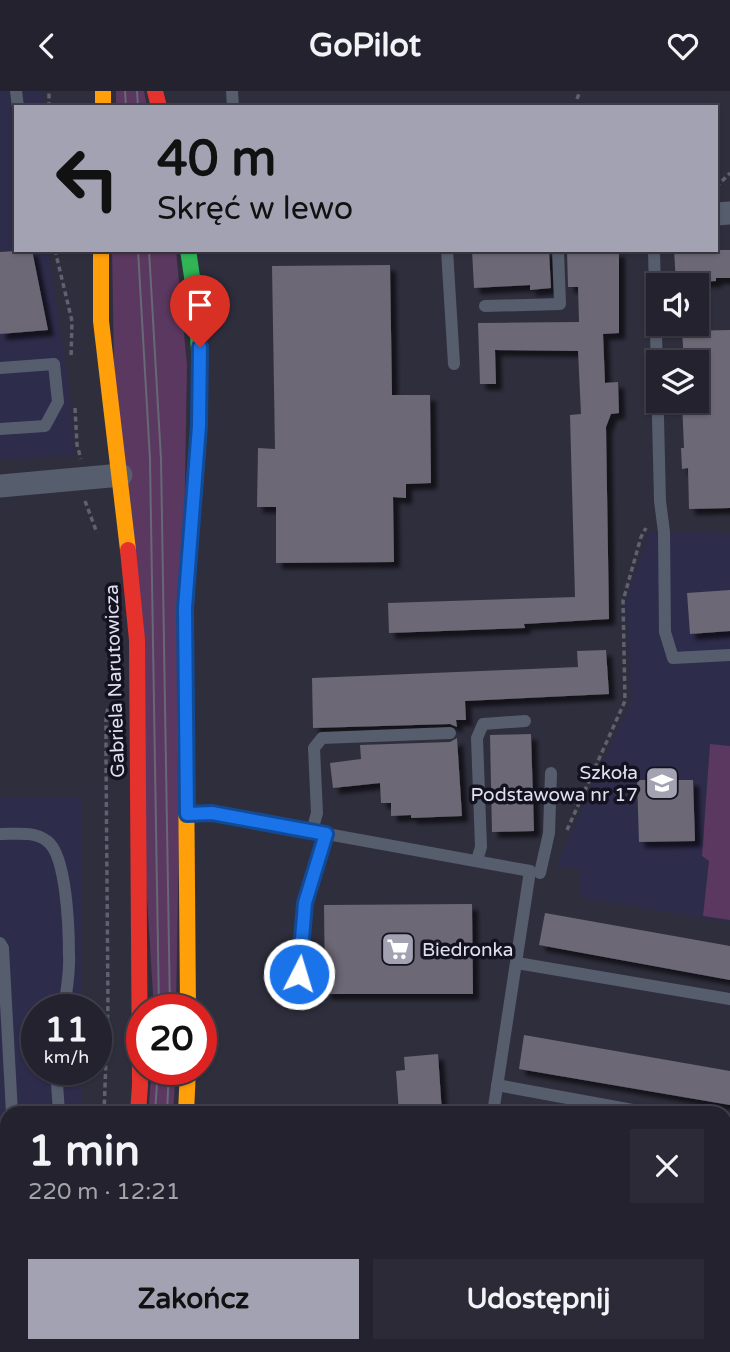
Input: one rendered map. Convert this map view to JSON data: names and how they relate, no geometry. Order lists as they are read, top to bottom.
{
  "streets": {
    "street": ["Gabriela Narutowicza"]
  },
  "places": {
    "school or university": ["Szkoła Podstawowa nr 17"],
    "supermarket": ["Biedronka"]
  },
  "page": {
    "header": "GoPilot",
    "turn": ["40 m", "Skręć w lewo"],
    "speed": "11 km/h",
    "limit": "20",
    "heading": ["1 min", "220 m · 12:21"],
    "buttons": ["Zakończ", "Udostępnij"]
  }
}
